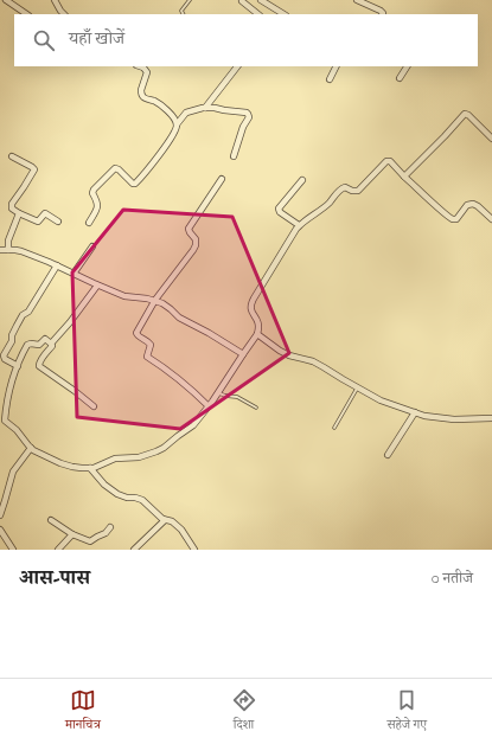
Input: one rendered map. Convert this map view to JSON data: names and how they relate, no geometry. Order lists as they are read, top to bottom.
{
  "page": {
    "search": "यहाँ खोजें",
    "heading": ["आस-पास", "0 नतीजे"],
    "nav": ["मानचित्र", "दिशा", "सहेजे गए"]
  }
}
